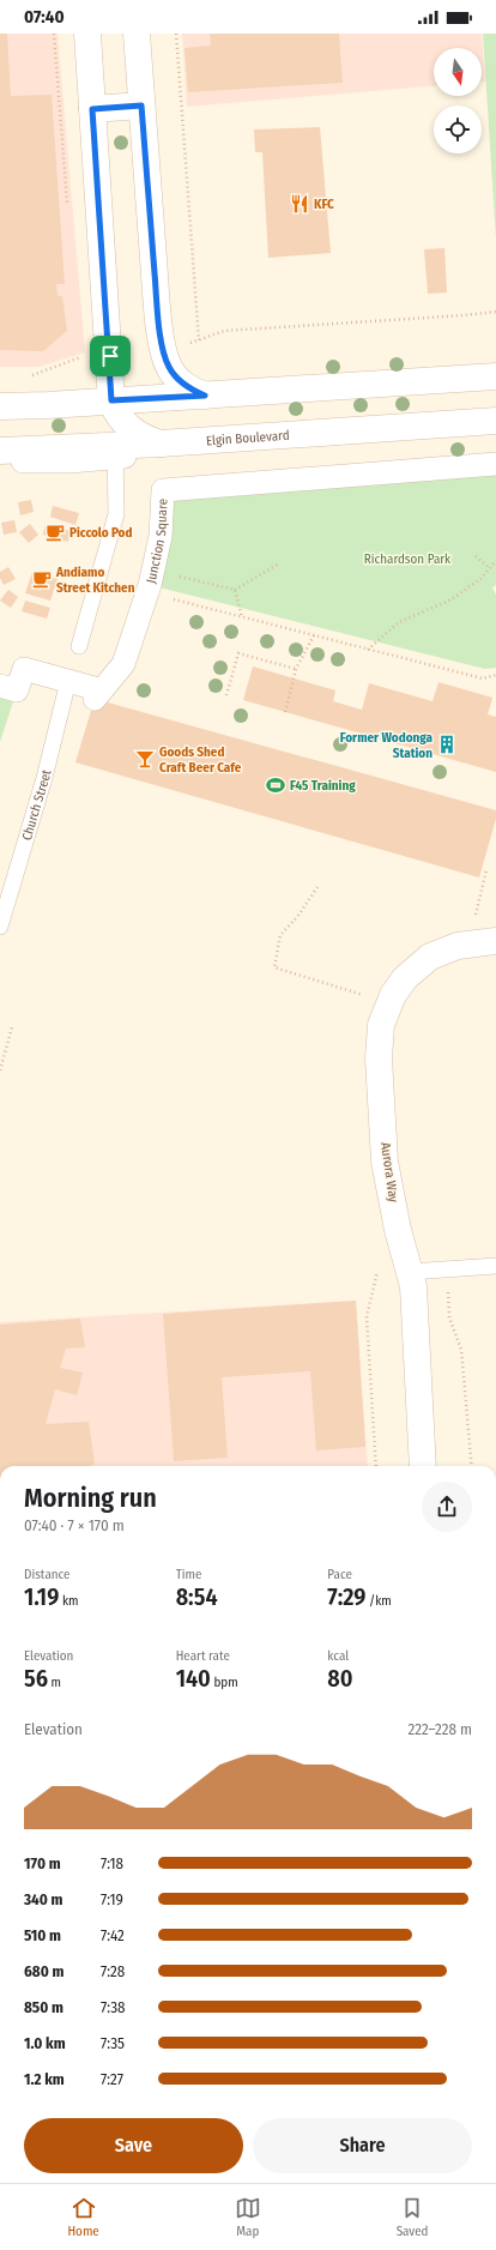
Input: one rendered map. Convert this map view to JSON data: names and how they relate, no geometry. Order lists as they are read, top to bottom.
{
  "streets": {
    "street": ["Elgin Boulevard", "Junction Square", "Aurora Way"],
    "lane": ["Church Street"]
  },
  "crossings": [
    ["Junction Square", "Church Street"]
  ],
  "parks": ["Richardson Park"],
  "places": {
    "restaurant": ["KFC"],
    "cafe": ["Piccolo Pod", "Andiamo Street Kitchen"],
    "building": ["Former Wodonga Station"],
    "bar": ["Goods Shed Craft Beer Cafe"],
    "sports": ["F45 Training"]
  },
  "north": "bottom",
  "page": {
    "status": "07:40",
    "heading": ["Morning run", "07:40 · 7 × 170 m"],
    "stats": [
      ["Distance", "1.19 km"],
      ["Time", "8:54"],
      ["Pace", "7:29 /km"],
      ["Elevation", "56 m"],
      ["Heart rate", "140 bpm"],
      ["kcal", "80"]
    ],
    "chart": ["Elevation", "222–228 m"],
    "list": [
      {
        "name": "170 m",
        "note": "7:18"
      },
      {
        "name": "340 m",
        "note": "7:19"
      },
      {
        "name": "510 m",
        "note": "7:42"
      },
      {
        "name": "680 m",
        "note": "7:28"
      },
      {
        "name": "850 m",
        "note": "7:38"
      },
      {
        "name": "1.0 km",
        "note": "7:35"
      },
      {
        "name": "1.2 km",
        "note": "7:27"
      }
    ],
    "buttons": ["Save", "Share"],
    "tabs": ["Home", "Map", "Saved"]
  }
}
